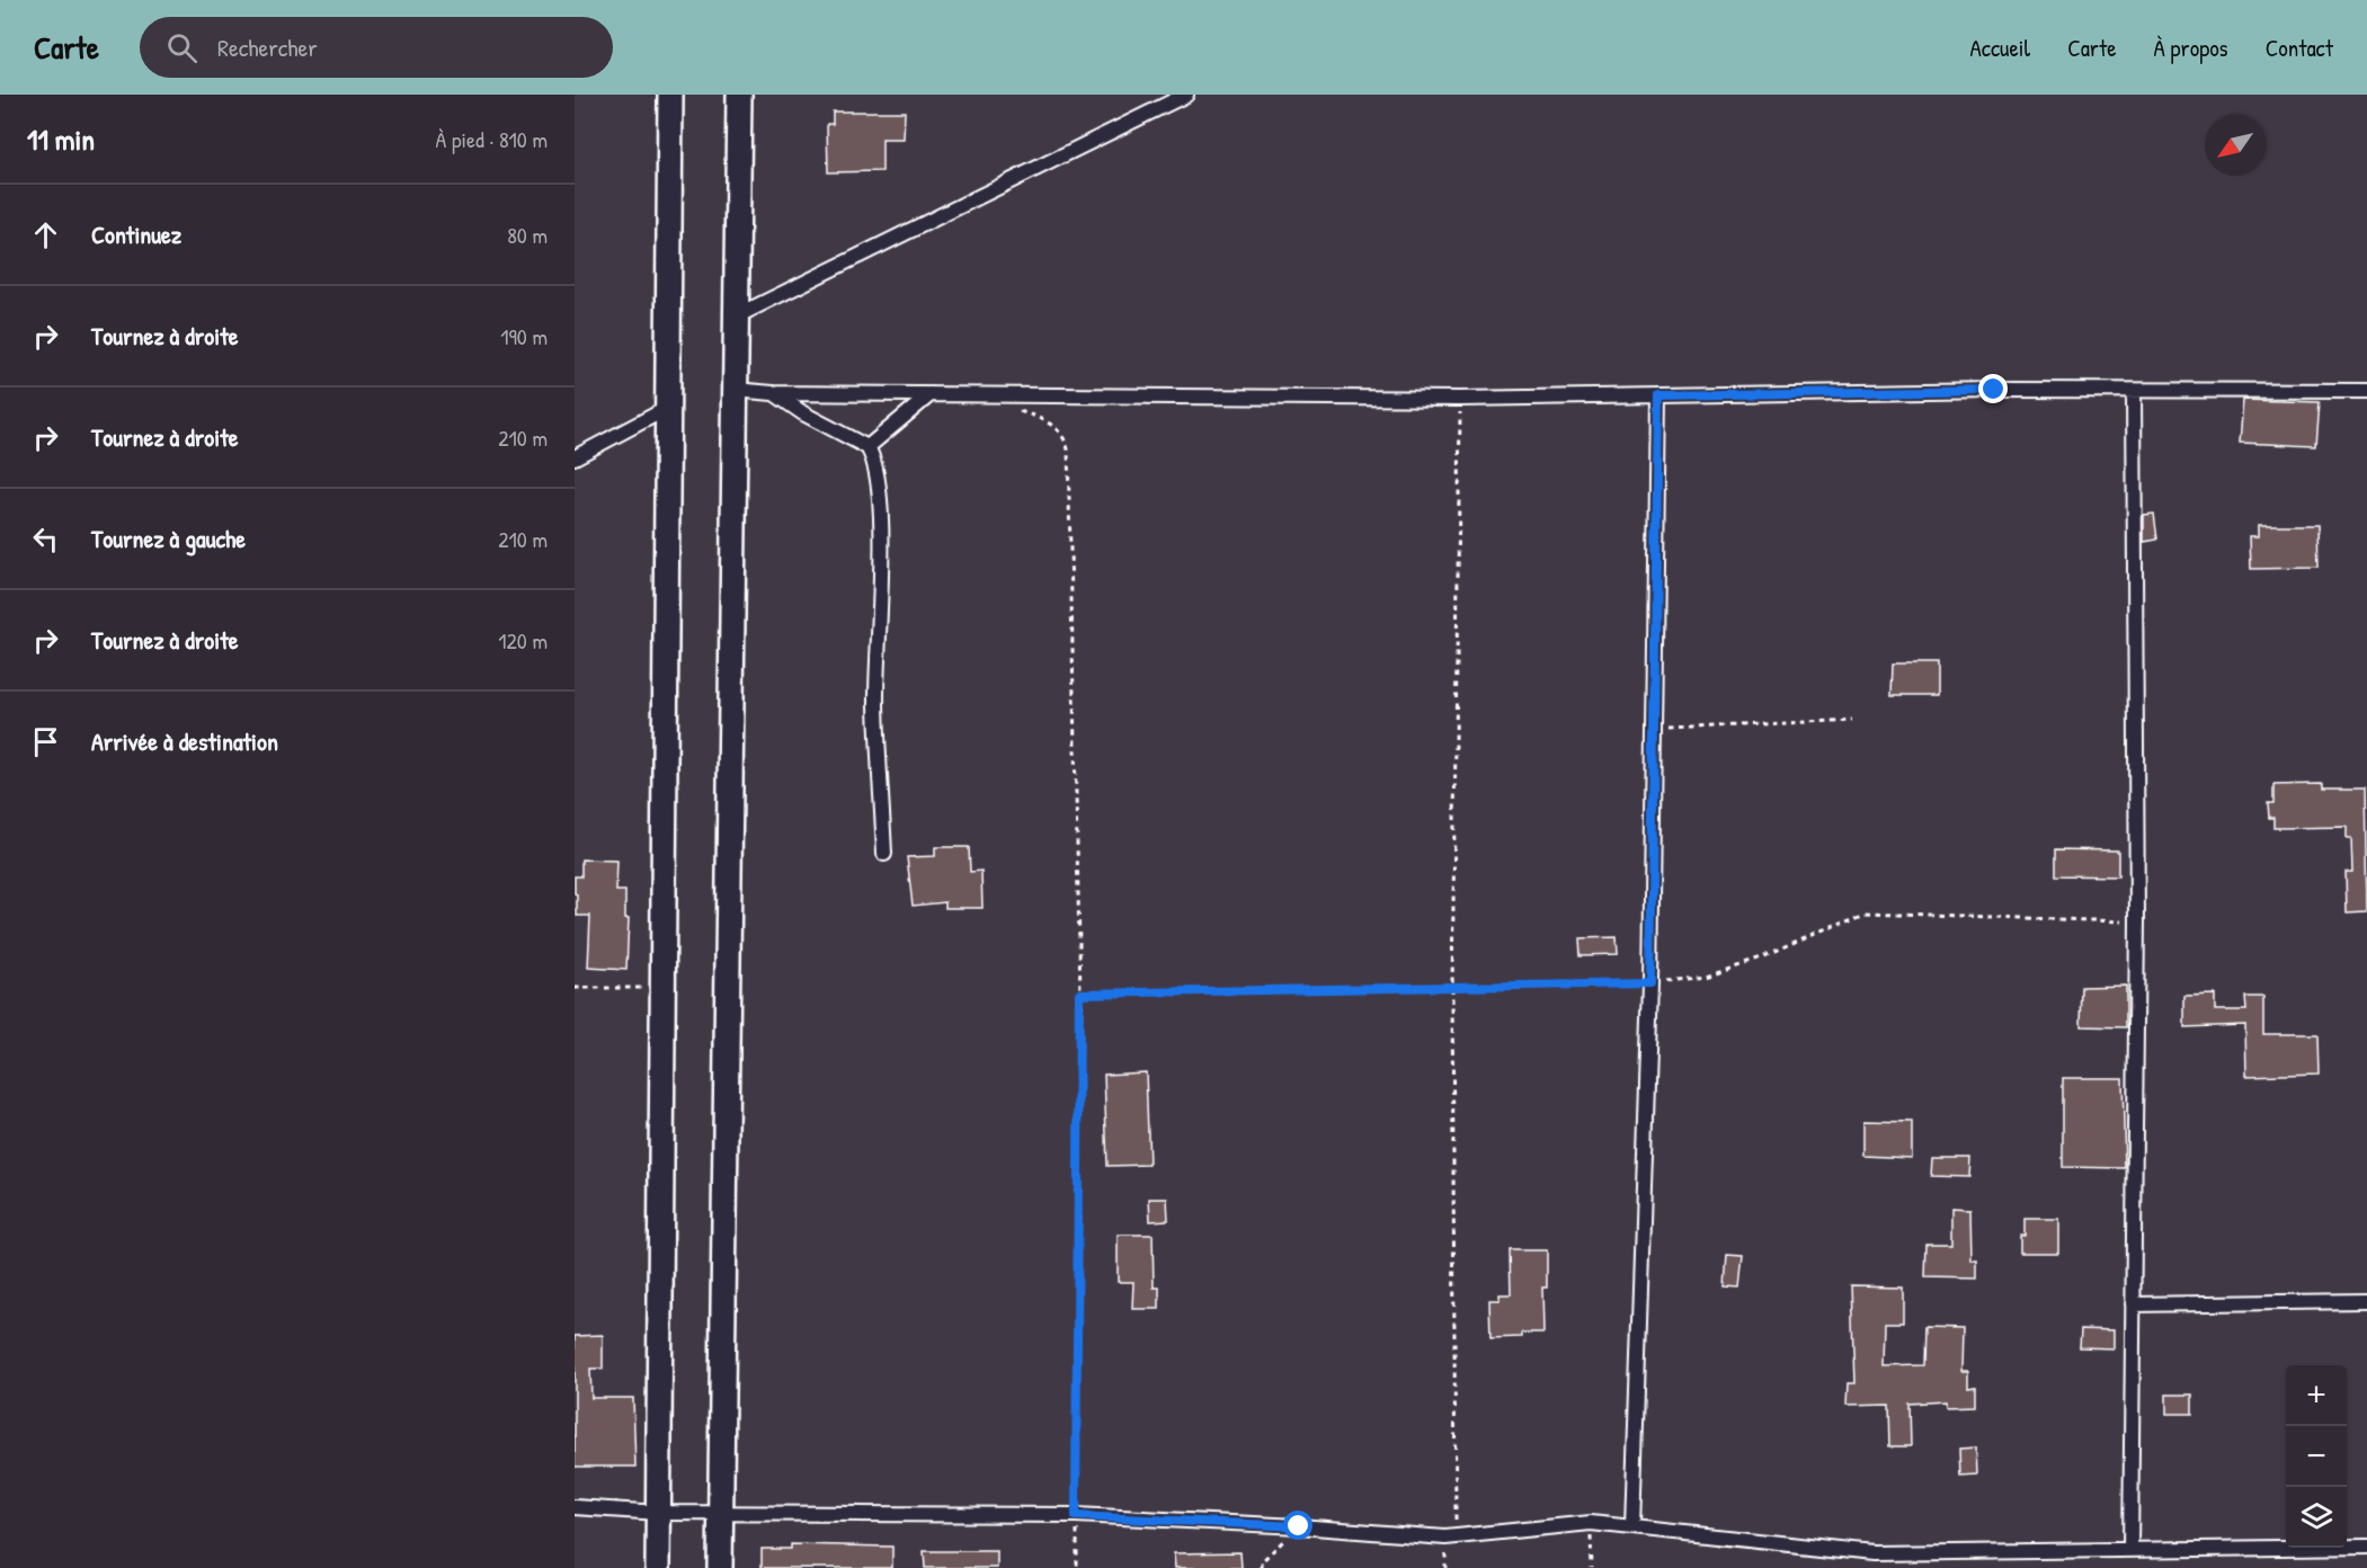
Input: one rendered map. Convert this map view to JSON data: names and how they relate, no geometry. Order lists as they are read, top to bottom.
{
  "north": "bottom left",
  "page": {
    "header": "Carte",
    "search": "Rechercher",
    "nav": [
      "Accueil",
      "Carte",
      "À propos",
      "Contact"
    ],
    "heading": ["11 min", "À pied · 810 m"],
    "list": [
      ["Continuez", "80 m"],
      ["Tournez à droite", "190 m"],
      ["Tournez à droite", "210 m"],
      ["Tournez à gauche", "210 m"],
      ["Tournez à droite", "120 m"],
      "Arrivée à destination"
    ],
    "map_buttons": ["+", "−"]
  }
}
